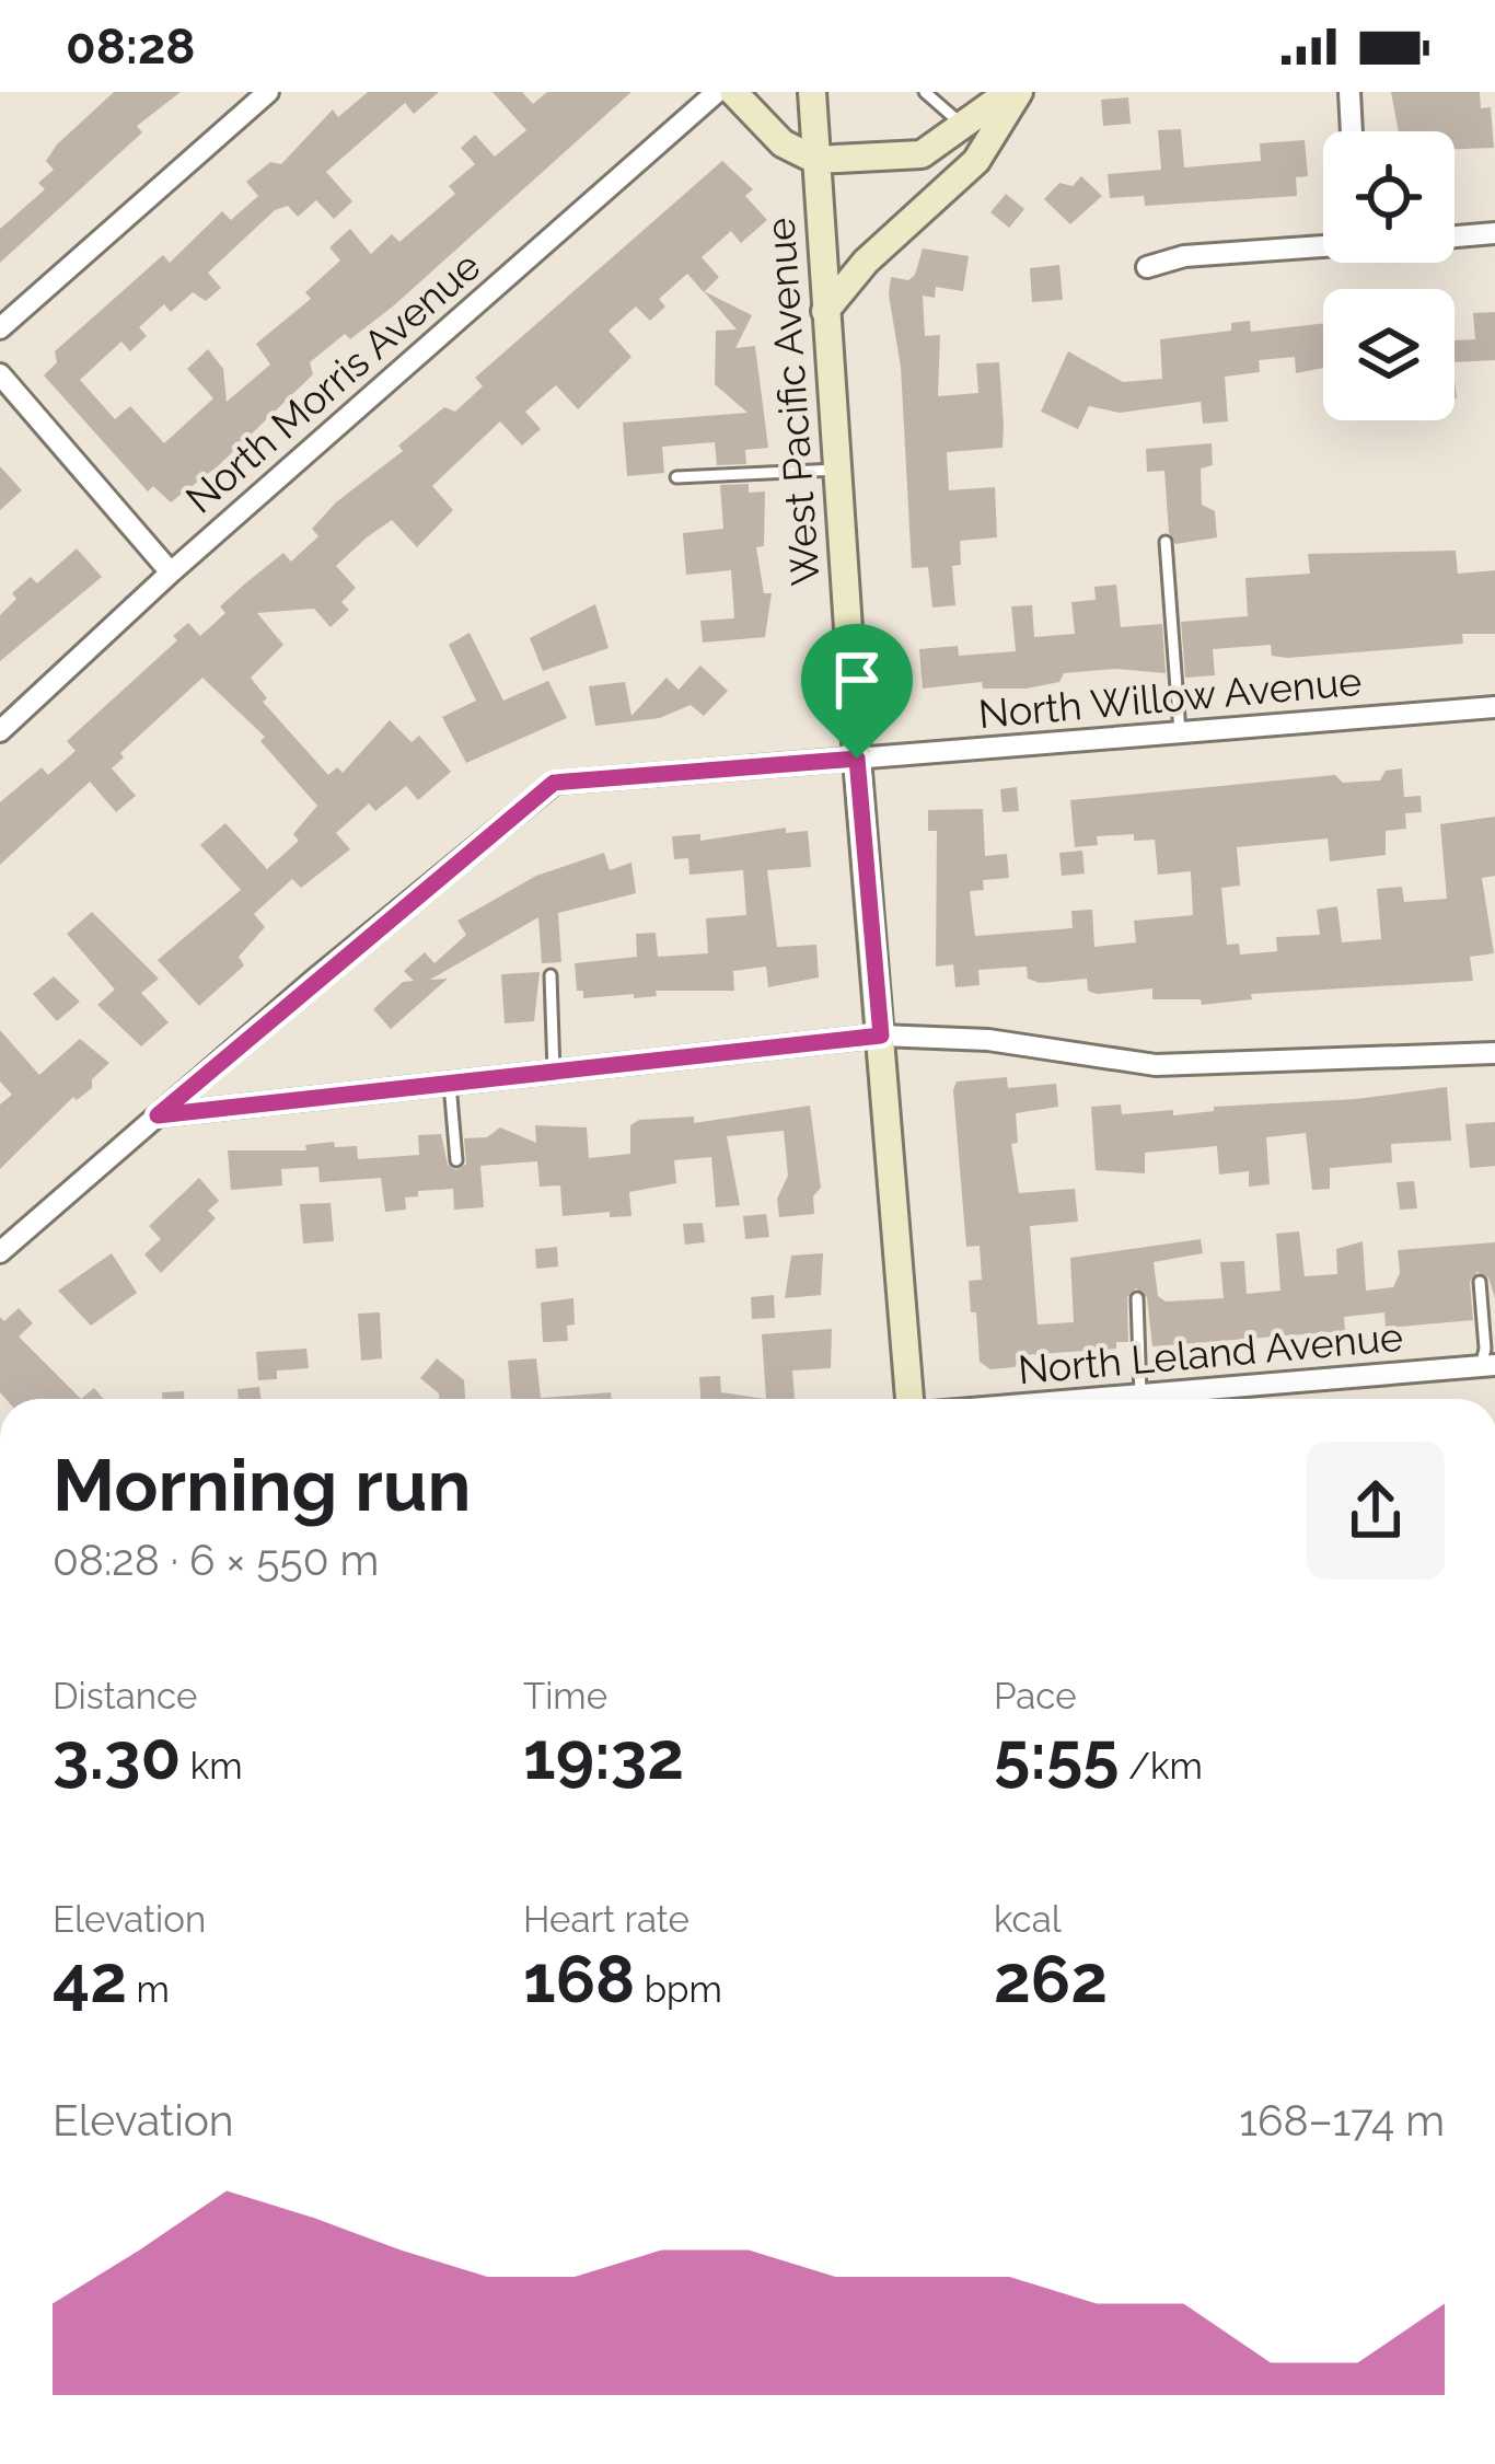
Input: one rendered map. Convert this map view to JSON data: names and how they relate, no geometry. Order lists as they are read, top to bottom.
{
  "streets": {
    "street": [
      "North Morris Avenue",
      "West Pacific Avenue",
      "North Willow Avenue",
      "North Leland Avenue"
    ]
  },
  "crossings": [
    ["West Pacific Avenue", "North Willow Avenue"]
  ],
  "page": {
    "status": "08:28",
    "heading": ["Morning run", "08:28 · 6 × 550 m"],
    "stats": [
      ["Distance", "3.30 km"],
      ["Time", "19:32"],
      ["Pace", "5:55 /km"],
      ["Elevation", "42 m"],
      ["Heart rate", "168 bpm"],
      ["kcal", "262"]
    ],
    "chart": ["Elevation", "168–174 m"]
  }
}
